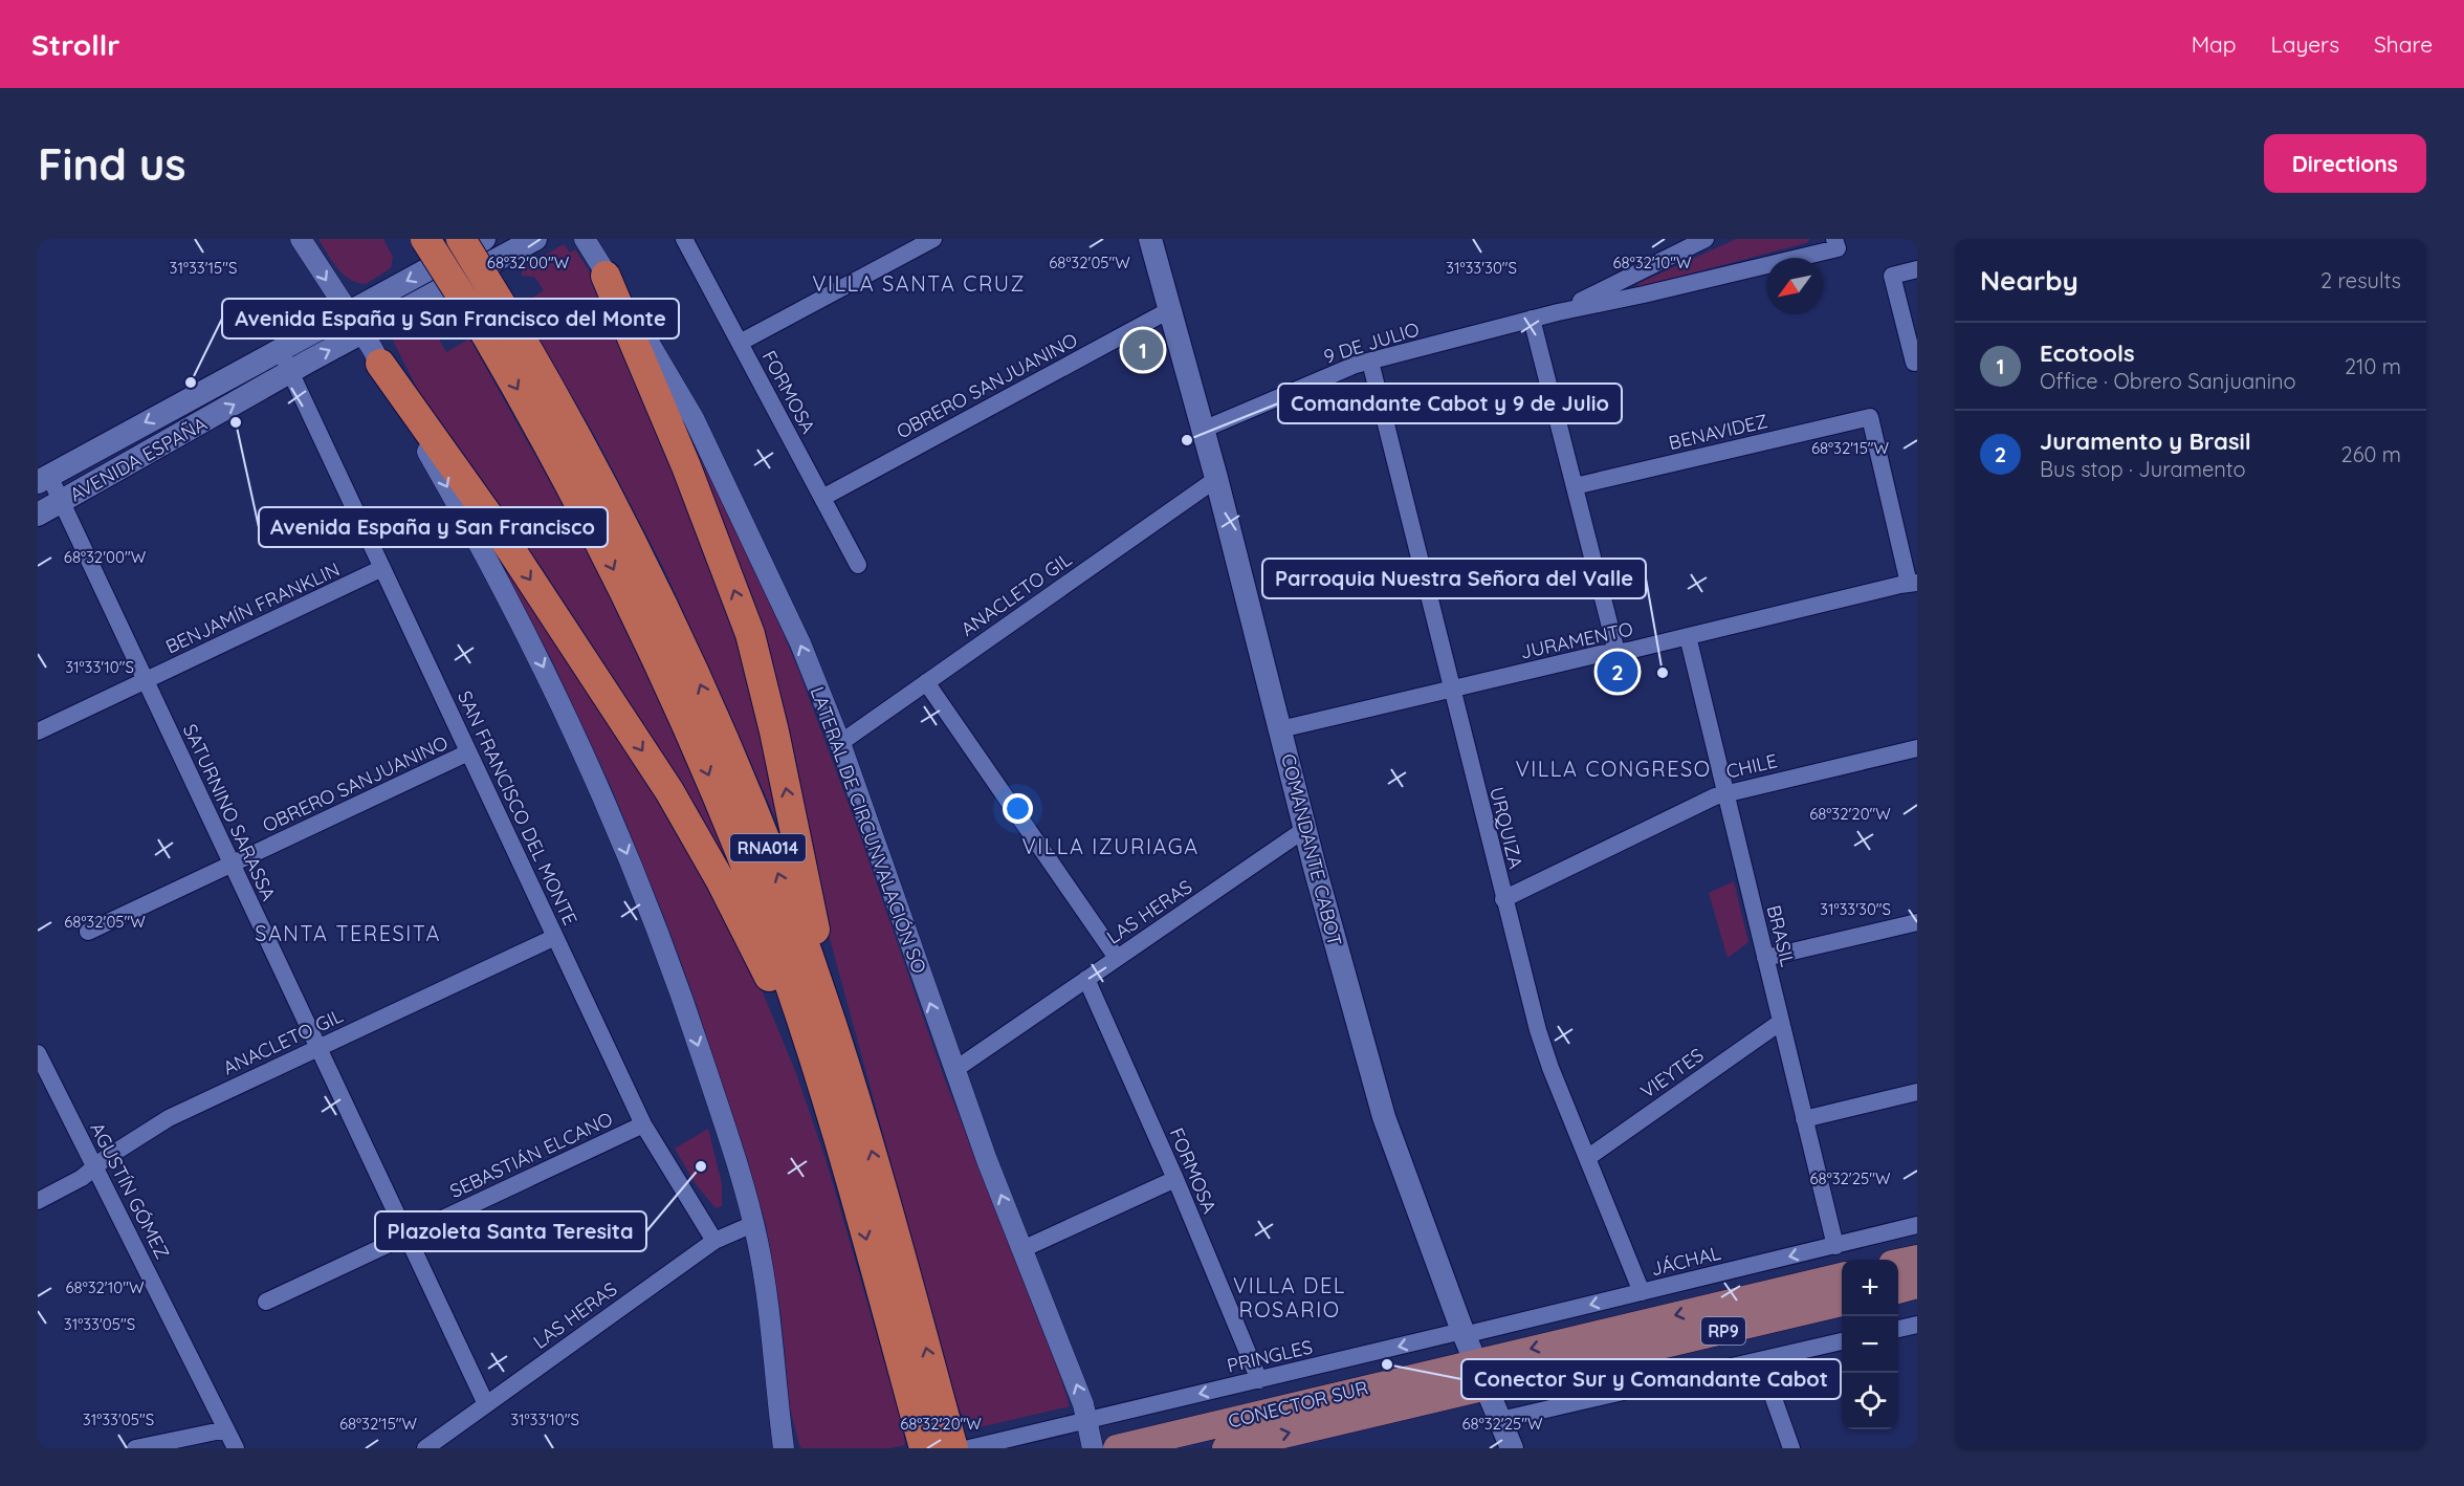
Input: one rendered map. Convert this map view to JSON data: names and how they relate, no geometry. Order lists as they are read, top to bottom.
{
  "streets": {
    "highway": ["RNA014"],
    "main road": [
      "AVENIDA ESPAÑA",
      "COMANDANTE CABOT",
      "RP9",
      "CONECTOR SUR"
    ],
    "street": [
      "9 DE JULIO",
      "OBRERO SANJUANINO",
      "FORMOSA",
      "BENAVIDEZ",
      "ANACLETO GIL",
      "BENJAMÍN FRANKLIN",
      "JURAMENTO",
      "CHILE",
      "SAN FRANCISCO DEL MONTE",
      "SATURNINO SARASSA",
      "URQUIZA",
      "LATERAL DE CIRCUNVALACIÓN SO",
      "LAS HERAS",
      "BRASIL",
      "VIEYTES",
      "SEBASTIÁN ELCANO",
      "AGUSTÍN GÓMEZ",
      "JÁCHAL",
      "PRINGLES"
    ]
  },
  "crossings": [
    ["9 DE JULIO", "URQUIZA"],
    ["9 DE JULIO", "COMANDANTE CABOT"],
    ["OBRERO SANJUANINO", "FORMOSA"],
    ["OBRERO SANJUANINO", "SAN FRANCISCO DEL MONTE"],
    ["OBRERO SANJUANINO", "SATURNINO SARASSA"],
    ["OBRERO SANJUANINO", "COMANDANTE CABOT"],
    ["FORMOSA", "LAS HERAS"],
    ["FORMOSA", "PRINGLES"],
    ["BENAVIDEZ", "JURAMENTO"],
    ["AVENIDA ESPAÑA", "SAN FRANCISCO DEL MONTE"],
    ["AVENIDA ESPAÑA", "SATURNINO SARASSA"],
    ["ANACLETO GIL", "SAN FRANCISCO DEL MONTE"],
    ["ANACLETO GIL", "SATURNINO SARASSA"],
    ["ANACLETO GIL", "LATERAL DE CIRCUNVALACIÓN SO"],
    ["ANACLETO GIL", "COMANDANTE CABOT"],
    ["ANACLETO GIL", "AGUSTÍN GÓMEZ"],
    ["BENJAMÍN FRANKLIN", "SAN FRANCISCO DEL MONTE"],
    ["BENJAMÍN FRANKLIN", "SATURNINO SARASSA"],
    ["JURAMENTO", "URQUIZA"],
    ["JURAMENTO", "COMANDANTE CABOT"],
    ["JURAMENTO", "BRASIL"],
    ["CHILE", "URQUIZA"],
    ["CHILE", "BRASIL"],
    ["SAN FRANCISCO DEL MONTE", "LAS HERAS"],
    ["SAN FRANCISCO DEL MONTE", "SEBASTIÁN ELCANO"],
    ["SATURNINO SARASSA", "LAS HERAS"],
    ["SATURNINO SARASSA", "SEBASTIÁN ELCANO"],
    ["URQUIZA", "VIEYTES"],
    ["URQUIZA", "JÁCHAL"],
    ["LATERAL DE CIRCUNVALACIÓN SO", "LAS HERAS"],
    ["LATERAL DE CIRCUNVALACIÓN SO", "PRINGLES"],
    ["COMANDANTE CABOT", "LAS HERAS"],
    ["COMANDANTE CABOT", "JÁCHAL"],
    ["COMANDANTE CABOT", "PRINGLES"],
    ["COMANDANTE CABOT", "CONECTOR SUR"],
    ["BRASIL", "VIEYTES"],
    ["BRASIL", "JÁCHAL"],
    ["JÁCHAL", "PRINGLES"]
  ],
  "one_way": ["LATERAL DE CIRCUNVALACIÓN SO", "PRINGLES"],
  "districts": [
    "VILLA SANTA CRUZ",
    "VILLA CONGRESO",
    "VILLA IZURIAGA",
    "SANTA TERESITA",
    "VILLA DEL ROSARIO"
  ],
  "places": [
    "Avenida España y San Francisco del Monte",
    "Avenida España y San Francisco",
    "Comandante Cabot y 9 de Julio",
    "Parroquia Nuestra Señora del Valle",
    "Plazoleta Santa Teresita",
    "Conector Sur y Comandante Cabot"
  ],
  "north": "bottom left",
  "page": {
    "header": "Strollr",
    "nav": ["Map", "Layers", "Share"],
    "buttons": "Directions",
    "title": "Find us",
    "heading": ["Nearby", "2 results"],
    "list": [
      {
        "mark": "1",
        "name": "Ecotools",
        "note": "Office · Obrero Sanjuanino",
        "value": "210 m"
      },
      {
        "mark": "2",
        "name": "Juramento y Brasil",
        "note": "Bus stop · Juramento",
        "value": "260 m"
      }
    ],
    "pins": ["1", "2"],
    "map_buttons": ["+", "−"]
  },
  "coordinates": [
    "68°32'00\"W",
    "68°32'05\"W",
    "68°32'10\"W",
    "31°33'15\"S",
    "31°33'30\"S",
    "68°32'15\"W",
    "31°33'10\"S",
    "68°32'20\"W",
    "68°32'25\"W",
    "31°33'05\"S"
  ]
}
